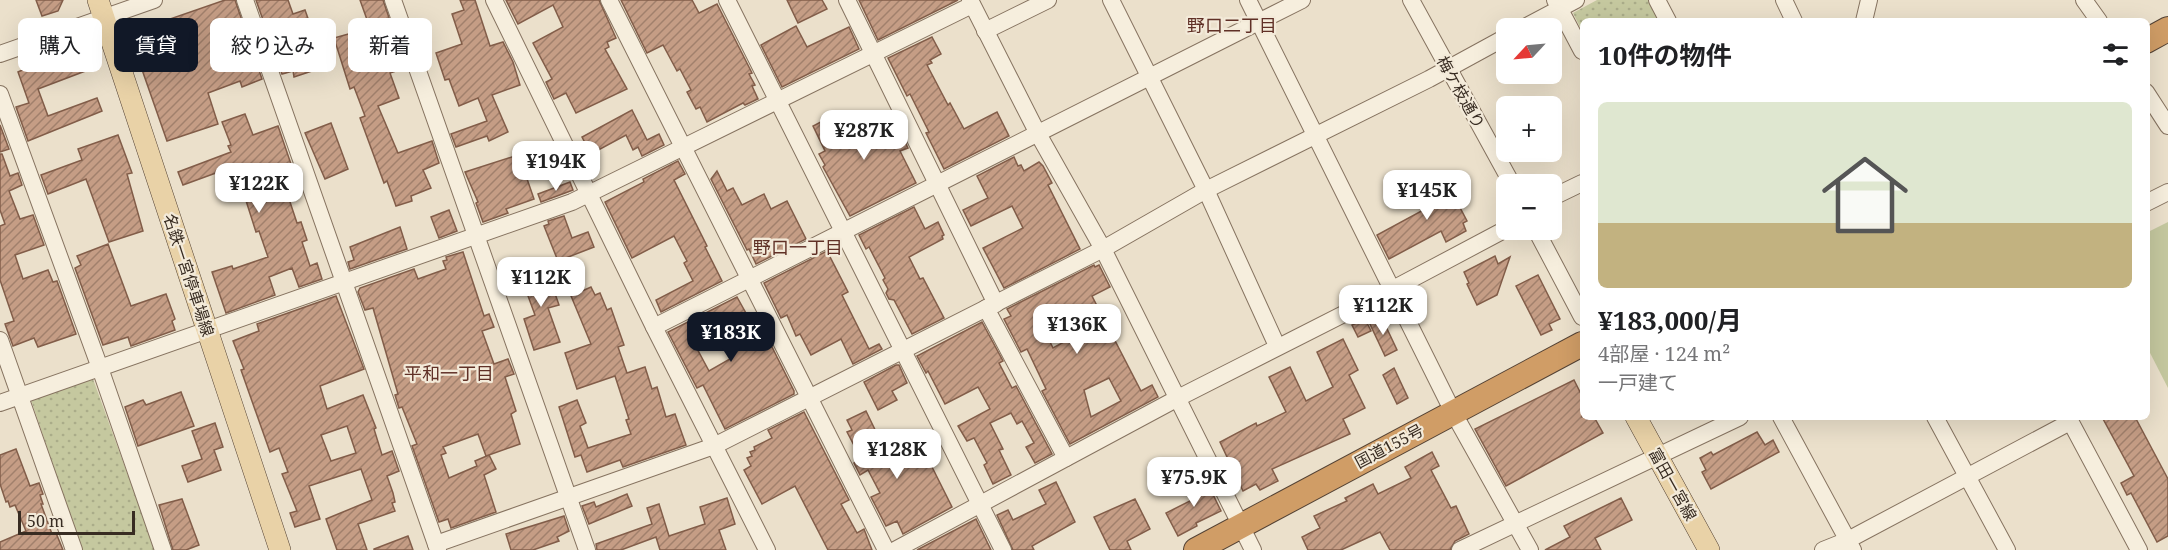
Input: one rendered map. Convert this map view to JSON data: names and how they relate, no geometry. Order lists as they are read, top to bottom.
{
  "streets": {
    "highway": ["国道155号"],
    "main road": ["名鉄一宮停車場線", "富田一宮線"],
    "street": ["梅ケ枝通り"]
  },
  "districts": ["野口二丁目", "野口一丁目", "平和一丁目"],
  "scale_bar": "50 m",
  "north": "bottom left",
  "page": {
    "map_buttons": ["+", "−"],
    "chip": [
      "購入",
      "賃貸",
      "絞り込み",
      "新着"
    ],
    "heading": "10件の物件",
    "list": [
      {
        "name": "¥183,000/月",
        "note": "4部屋 · 124 m² · 一戸建て"
      }
    ],
    "price": [
      "¥287K",
      "¥194K",
      "¥122K",
      "¥145K",
      "¥112K",
      "¥112K",
      "¥136K",
      "¥183K",
      "¥128K",
      "¥75.9K"
    ],
    "scale": "50 m"
  }
}
